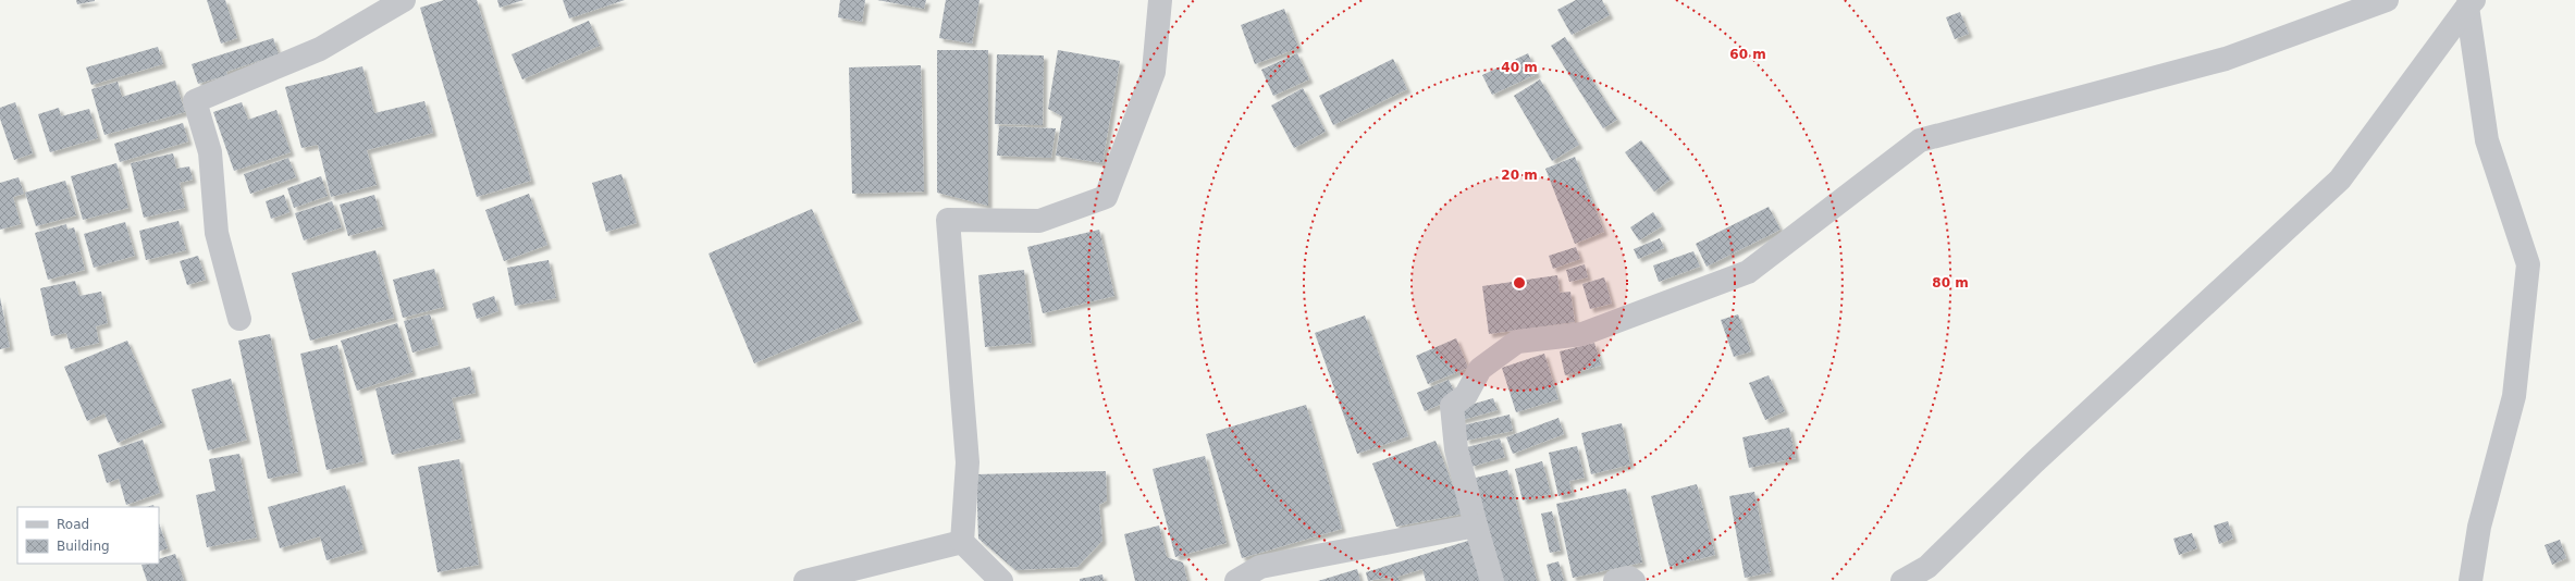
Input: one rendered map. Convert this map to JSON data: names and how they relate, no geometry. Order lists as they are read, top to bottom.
{
  "legend": ["Road", "Building"],
  "rings": [
    "60 m",
    "40 m",
    "20 m",
    "80 m"
  ]
}
